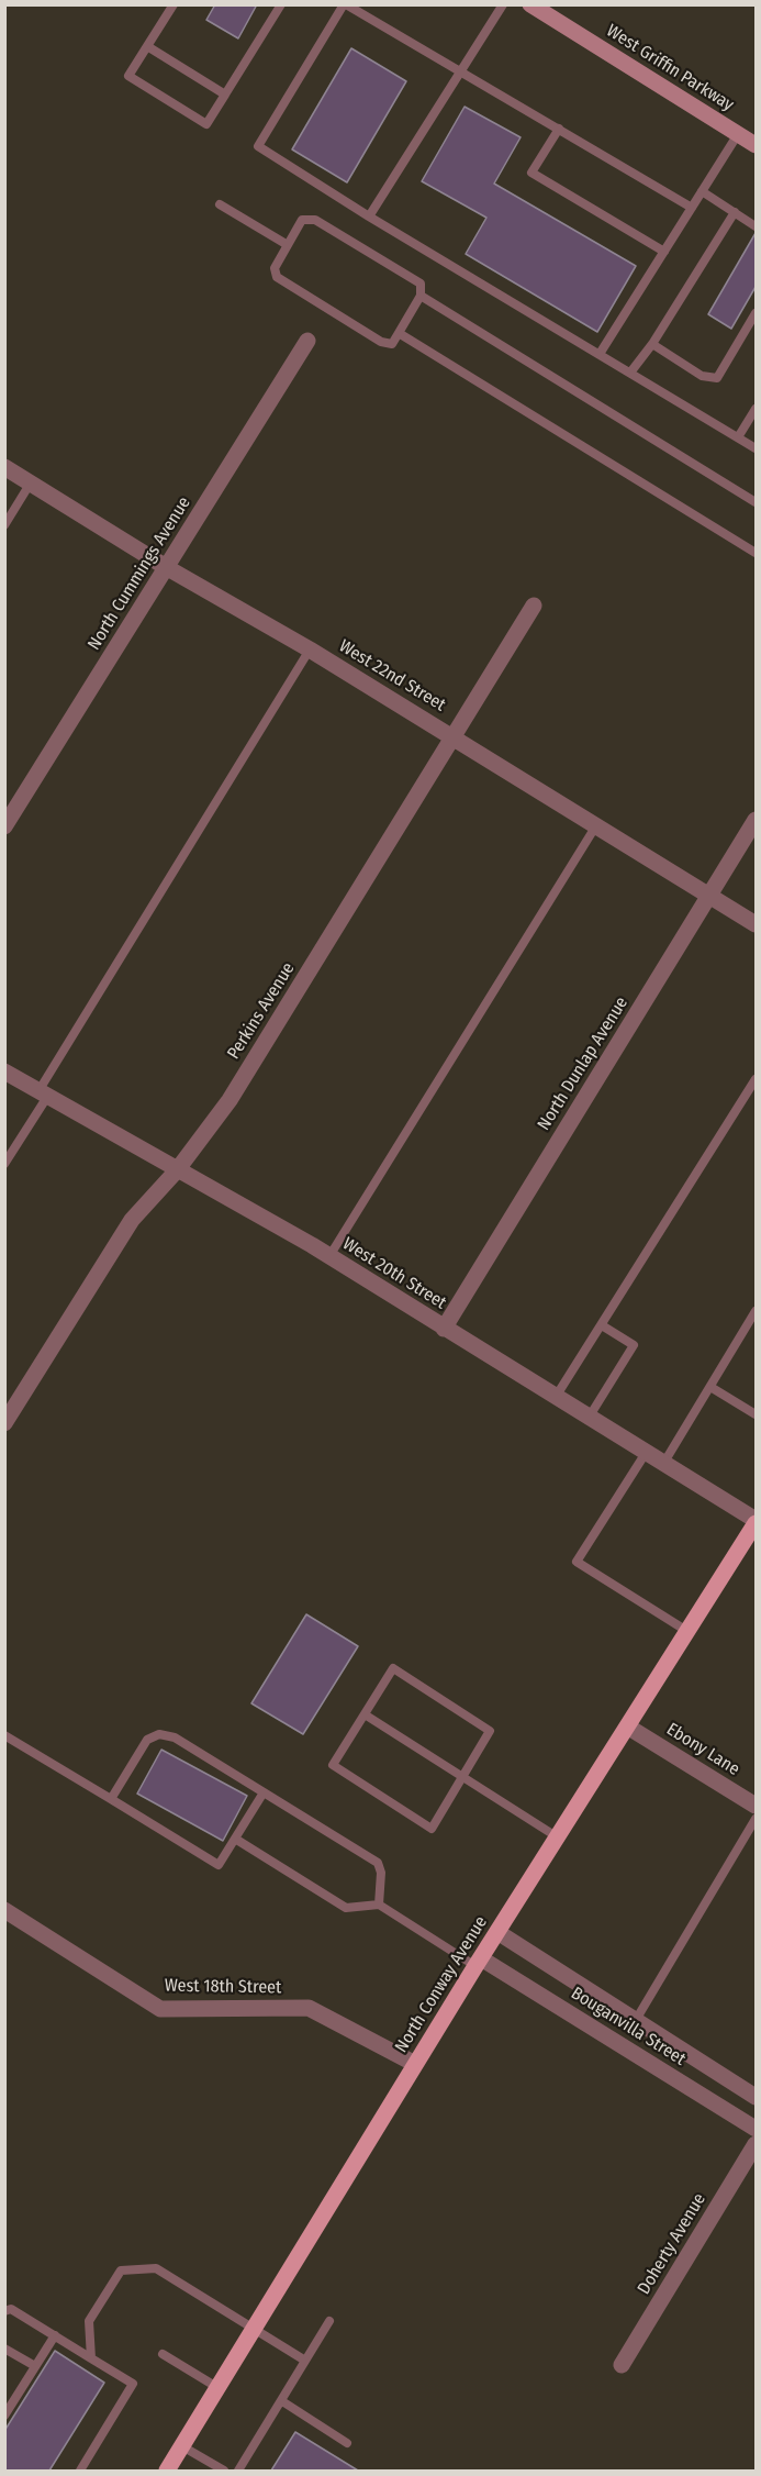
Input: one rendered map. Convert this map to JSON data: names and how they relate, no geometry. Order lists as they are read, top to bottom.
{
  "streets": {
    "main road": ["West Griffin Parkway", "North Conway Avenue"],
    "street": [
      "North Cummings Avenue",
      "West 22nd Street",
      "Perkins Avenue",
      "North Dunlap Avenue",
      "West 20th Street",
      "Ebony Lane",
      "West 18th Street",
      "Bouganvilla Street",
      "Doherty Avenue"
    ]
  },
  "crossings": [
    ["North Cummings Avenue", "West 22nd Street"],
    ["West 22nd Street", "Perkins Avenue"],
    ["West 22nd Street", "North Dunlap Avenue"],
    ["Perkins Avenue", "West 20th Street"],
    ["North Dunlap Avenue", "West 20th Street"],
    ["West 20th Street", "North Conway Avenue"],
    ["Ebony Lane", "North Conway Avenue"],
    ["North Conway Avenue", "West 18th Street"],
    ["North Conway Avenue", "Bouganvilla Street"]
  ]
}
